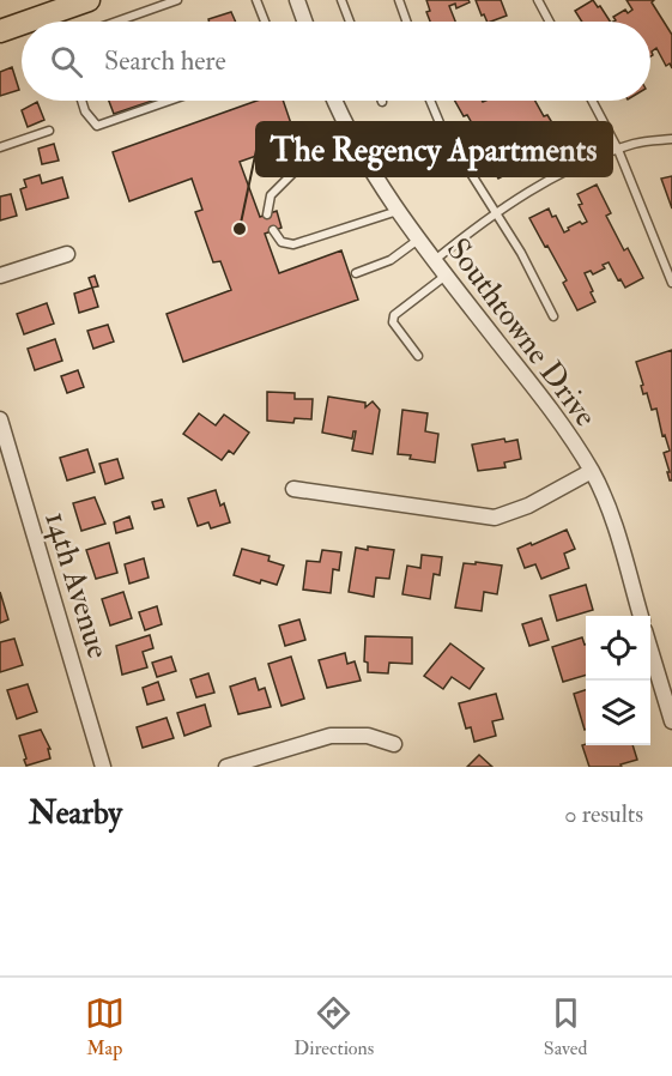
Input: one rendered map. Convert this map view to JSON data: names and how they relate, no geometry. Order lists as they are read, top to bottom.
{
  "streets": {
    "street": ["Southtowne Drive", "14th Avenue"]
  },
  "places": ["The Regency Apartments"],
  "page": {
    "search": "Search here",
    "heading": ["Nearby", "0 results"],
    "nav": ["Map", "Directions", "Saved"]
  }
}
